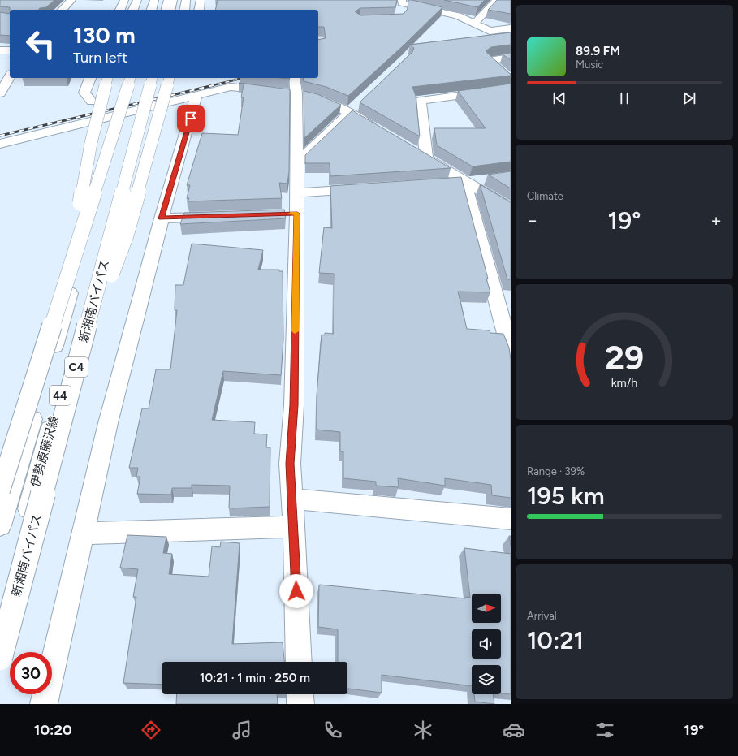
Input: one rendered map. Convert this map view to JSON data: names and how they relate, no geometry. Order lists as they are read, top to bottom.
{
  "streets": {
    "main road": [
      "新湘南バイパス",
      "C4",
      "44",
      "伊勢原藤沢線"
    ]
  },
  "north": "right",
  "page": {
    "turn": ["130 m", "Turn left"],
    "song": ["89.9 FM", "Music"],
    "tile": [
      "Climate",
      ["Range · 39%", "195 km"],
      ["Arrival", "10:21"]
    ],
    "heat": ["−", "19°", "+"],
    "limit": "30",
    "trip": "10:21 · 1 min · 250 m",
    "tabs": ["10:20", "19°"],
    "gauge": ["29", "km/h"]
  }
}
